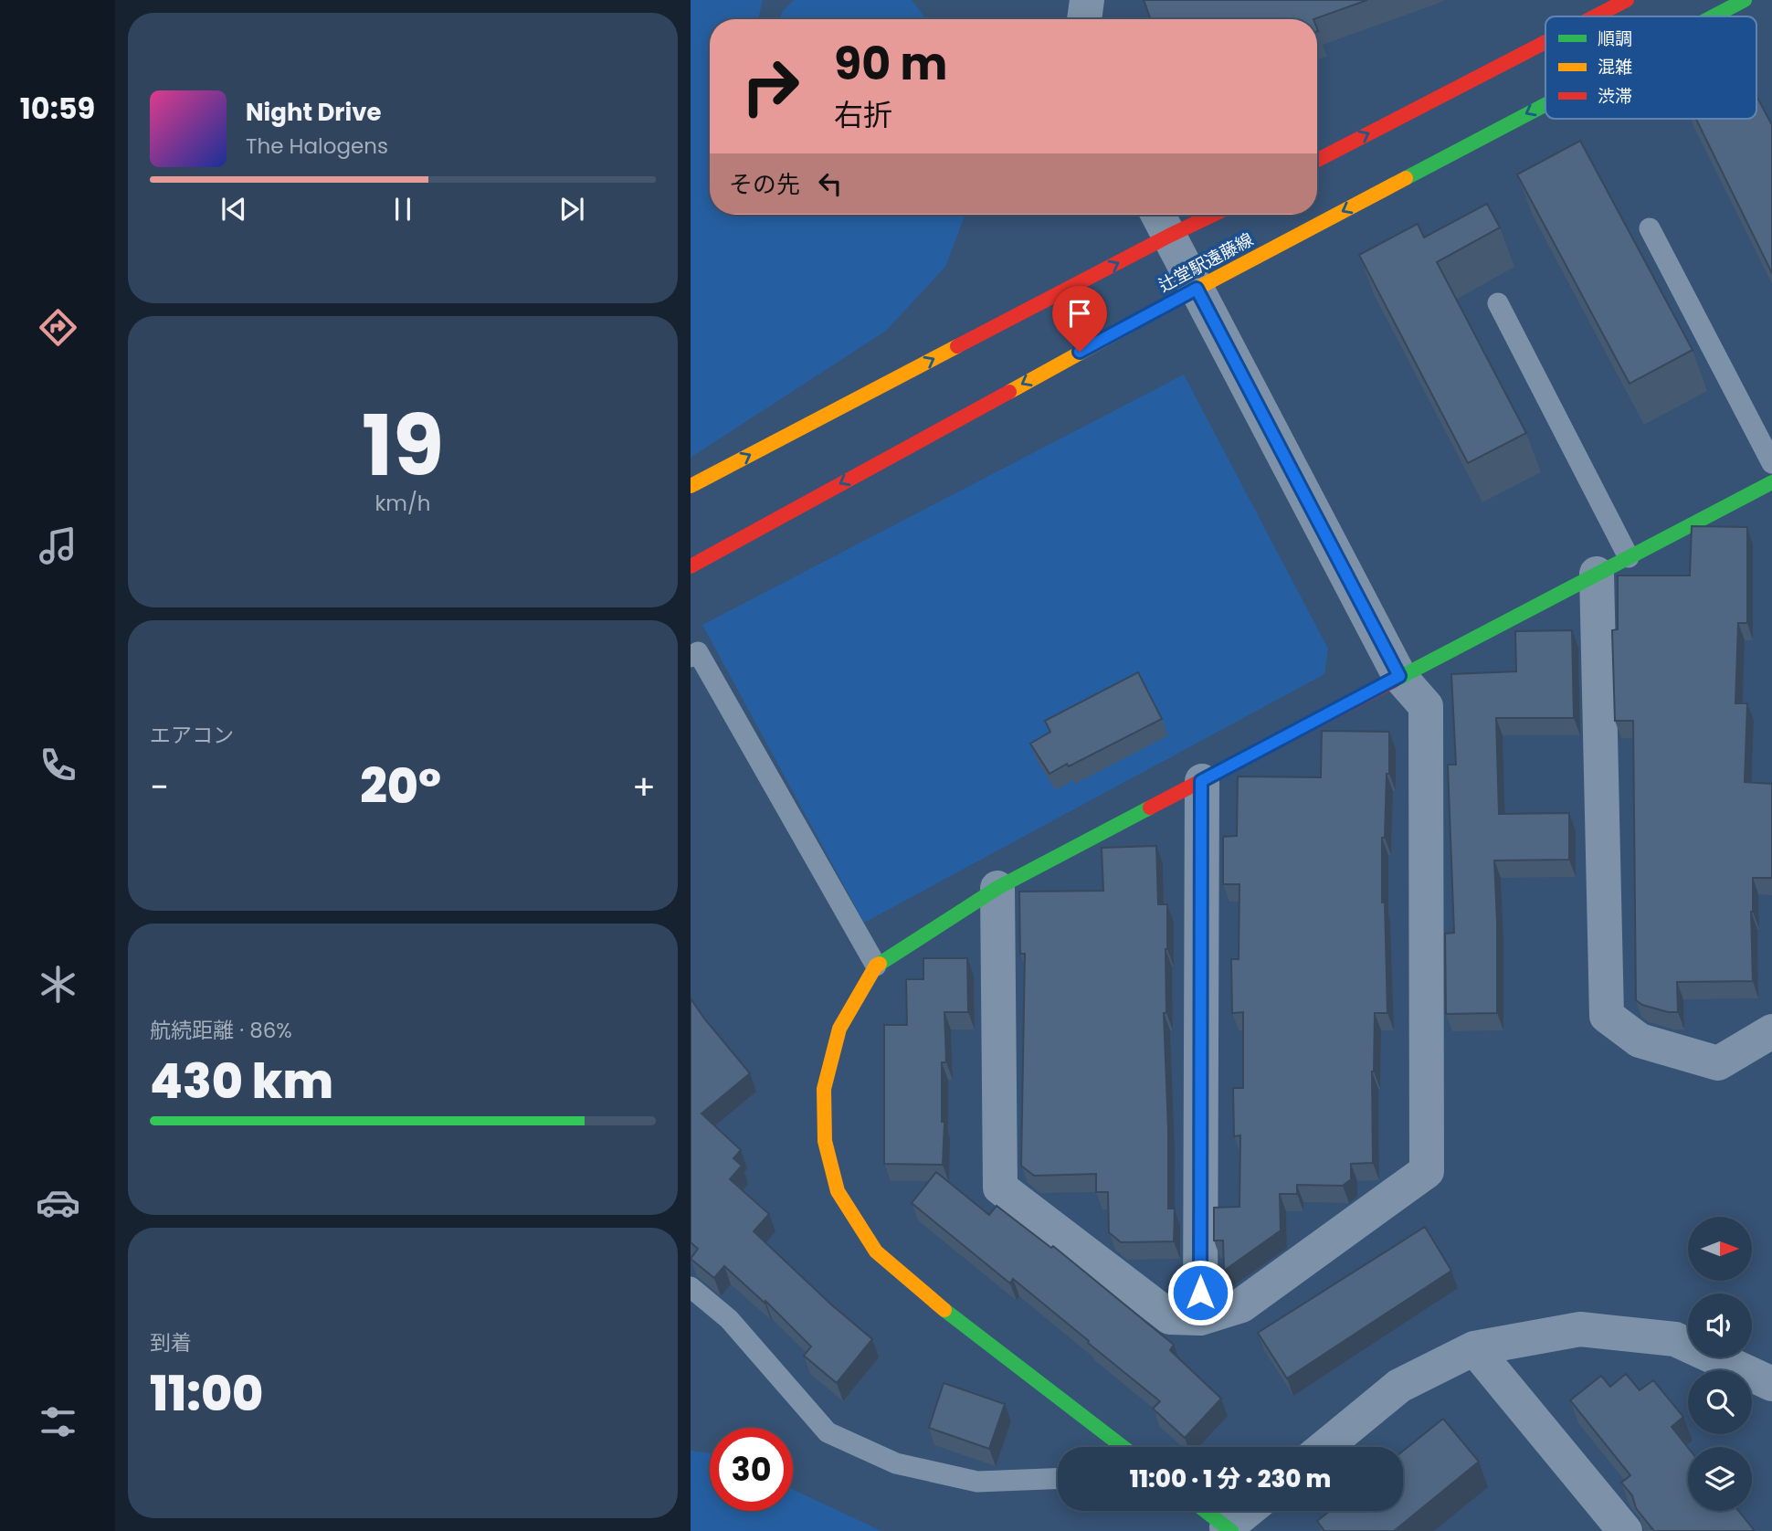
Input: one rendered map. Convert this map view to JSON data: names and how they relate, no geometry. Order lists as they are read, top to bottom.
{
  "streets": {
    "street": ["辻堂駅遠藤線"]
  },
  "legend": ["順調", "混雑", "渋滞"],
  "north": "right",
  "page": {
    "tabs": "10:59",
    "turn": ["90 m", "右折"],
    "song": ["Night Drive", "The Halogens"],
    "then": "その先",
    "tile": [
      ["19", "km/h"],
      "エアコン",
      ["航続距離 · 86%", "430 km"],
      ["到着", "11:00"]
    ],
    "heat": ["−", "20°", "+"],
    "limit": "30",
    "trip": "11:00 · 1 分 · 230 m"
  }
}
